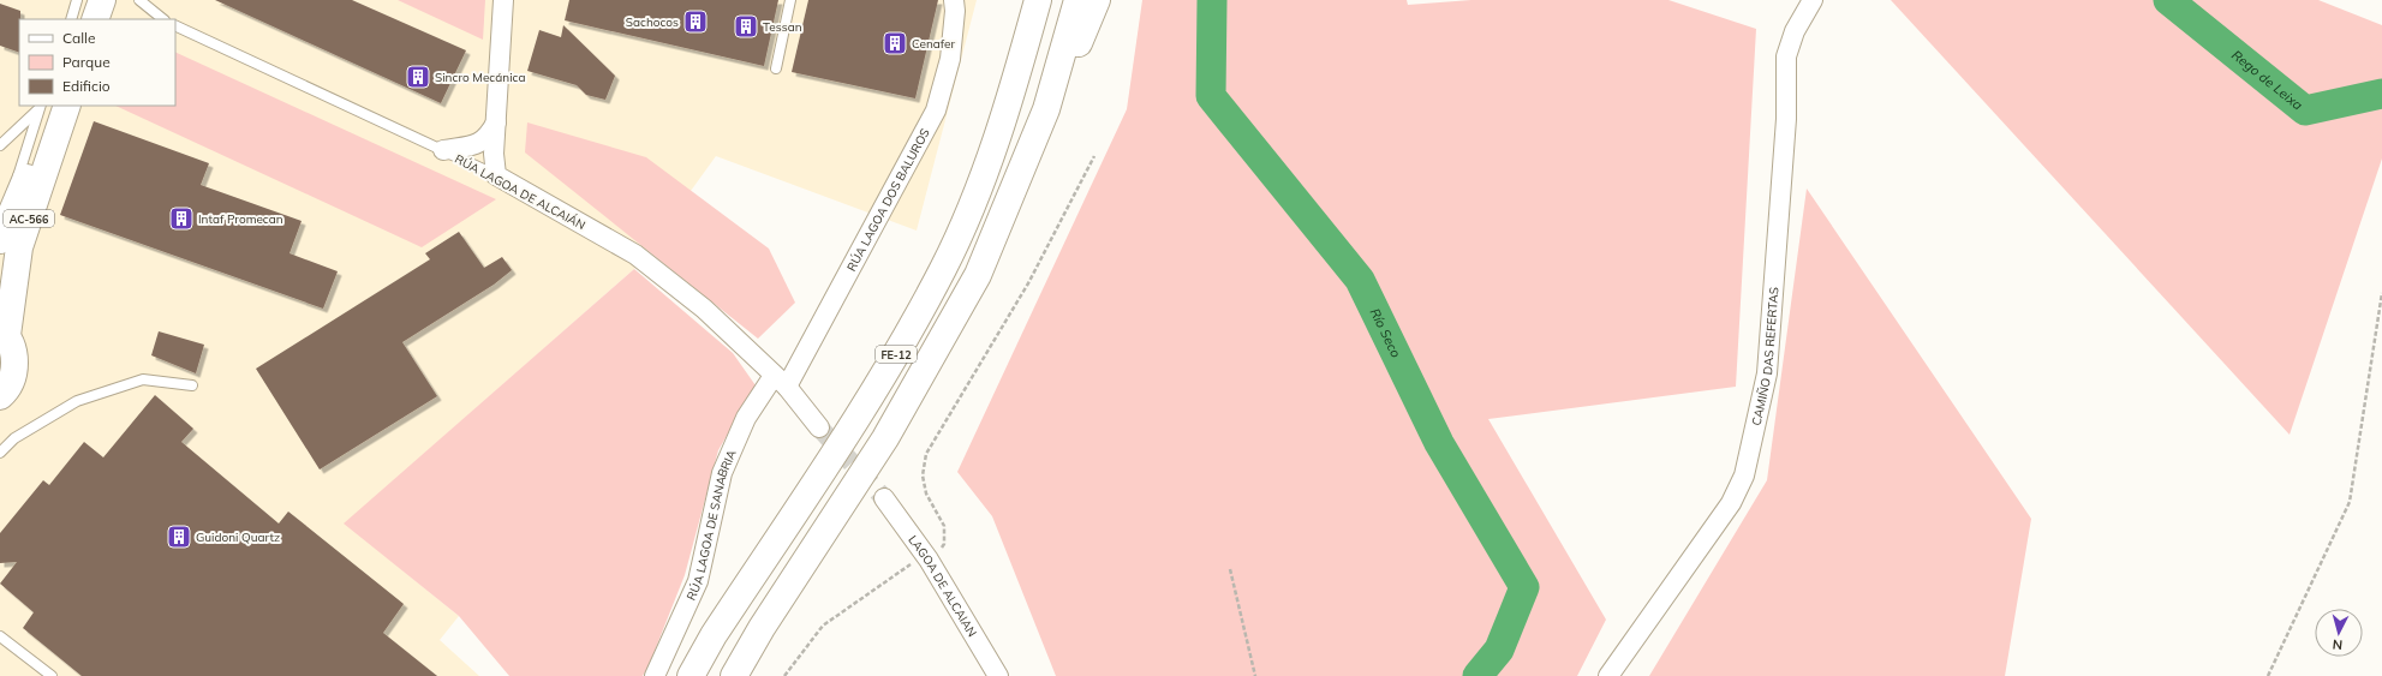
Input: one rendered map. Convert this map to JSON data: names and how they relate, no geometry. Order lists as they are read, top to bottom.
{
  "streets": {
    "main road": ["AC-566", "FE-12"],
    "street": [
      "RÚA LAGOA DE ALCAIÁN",
      "RÚA LAGOA DOS BALUROS",
      "CAMIÑO DAS REFERTAS",
      "RÚA LAGOA DE SANABRIA",
      "LAGOA DE ALCAIAN"
    ]
  },
  "crossings": [
    ["RÚA LAGOA DE ALCAIÁN", "RÚA LAGOA DOS BALUROS"],
    ["RÚA LAGOA DE ALCAIÁN", "RÚA LAGOA DE SANABRIA"],
    ["RÚA LAGOA DOS BALUROS", "RÚA LAGOA DE SANABRIA"]
  ],
  "water": ["Rego de Leixa", "Río Seco"],
  "places": {
    "building": [
      "Sachocos",
      "Tessan",
      "Cenafer",
      "Sincro Mecánica",
      "Intaf Promecan",
      "Guidoni Quartz"
    ]
  },
  "legend": ["Calle", "Parque", "Edificio"],
  "north": "bottom"
}
